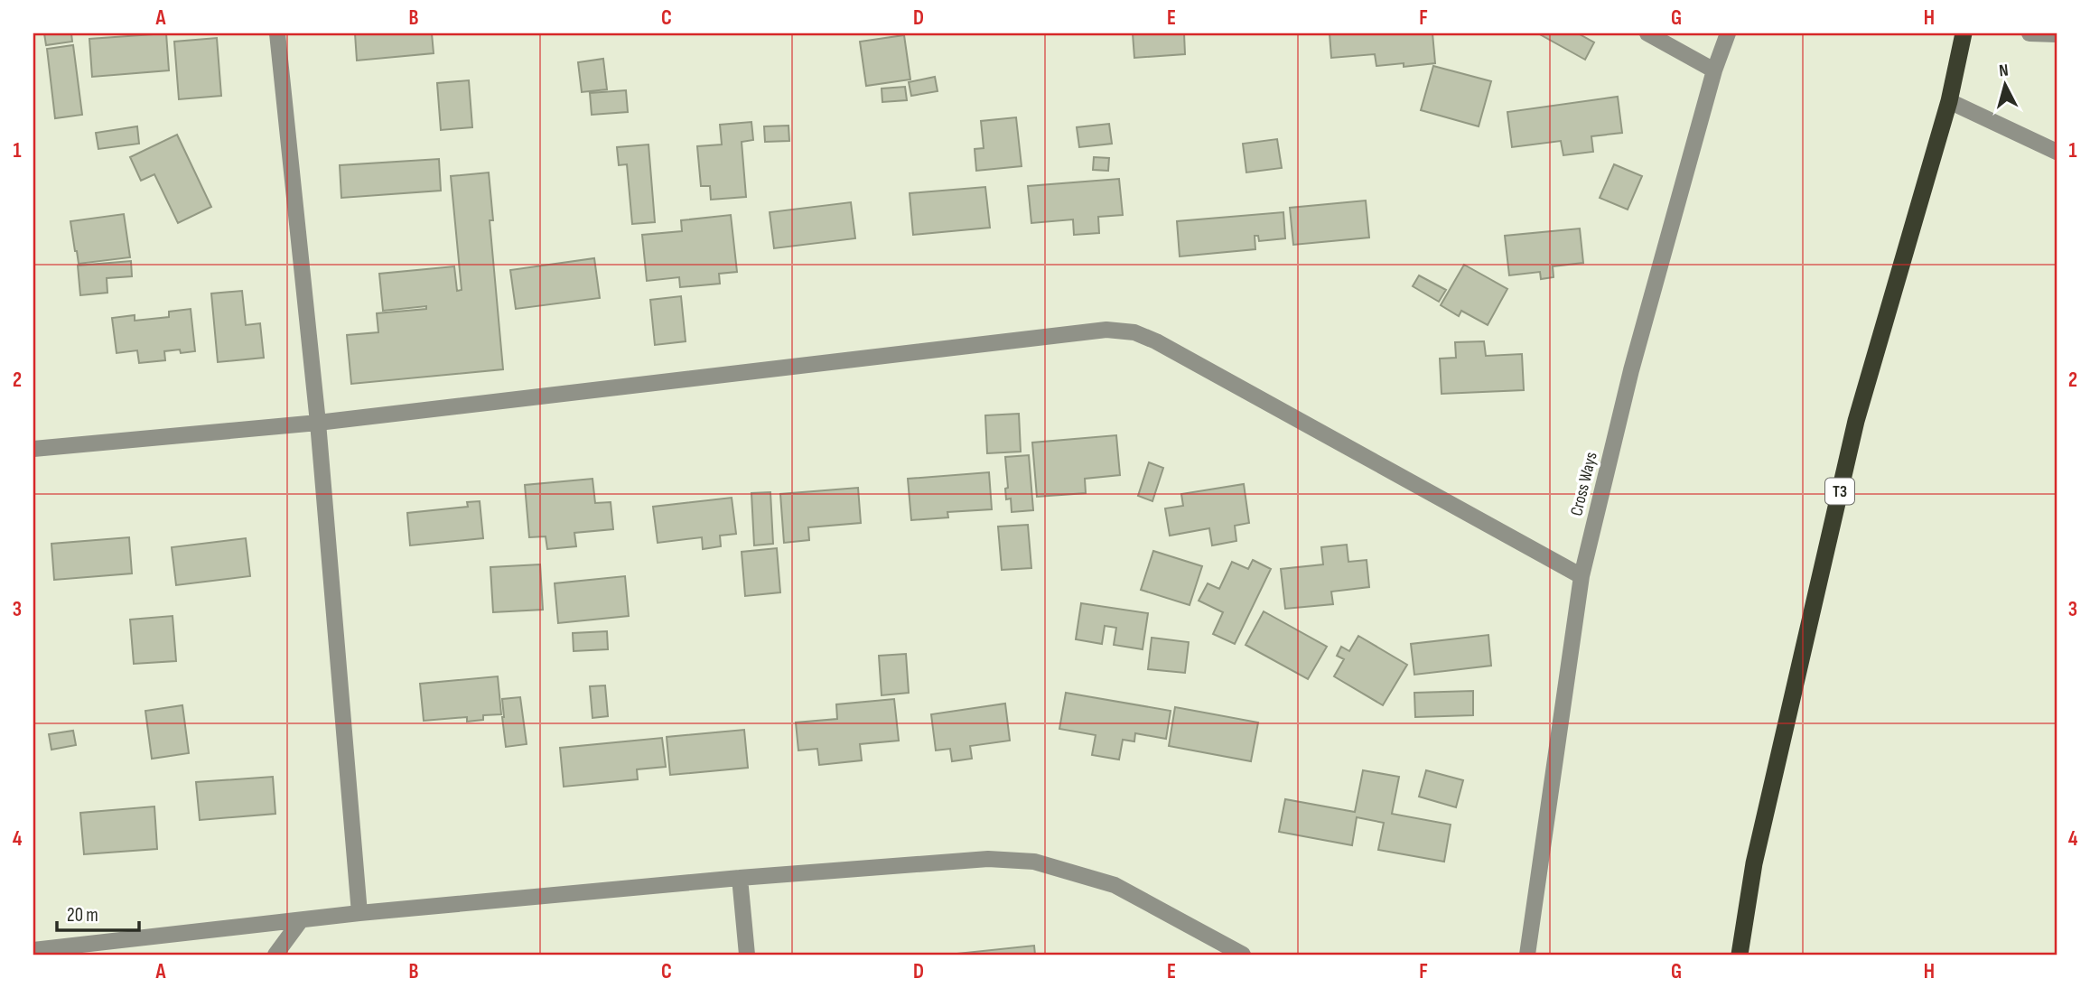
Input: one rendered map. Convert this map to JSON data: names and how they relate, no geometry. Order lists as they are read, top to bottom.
{
  "streets": {
    "highway": ["T3"],
    "street": ["Cross Ways"]
  },
  "scale_bar": "20 m",
  "north": "top",
  "grid": {
    "columns": [
      "A",
      "B",
      "C",
      "D",
      "E",
      "F",
      "G",
      "H"
    ],
    "rows": [
      "1",
      "2",
      "3",
      "4"
    ]
  }
}
